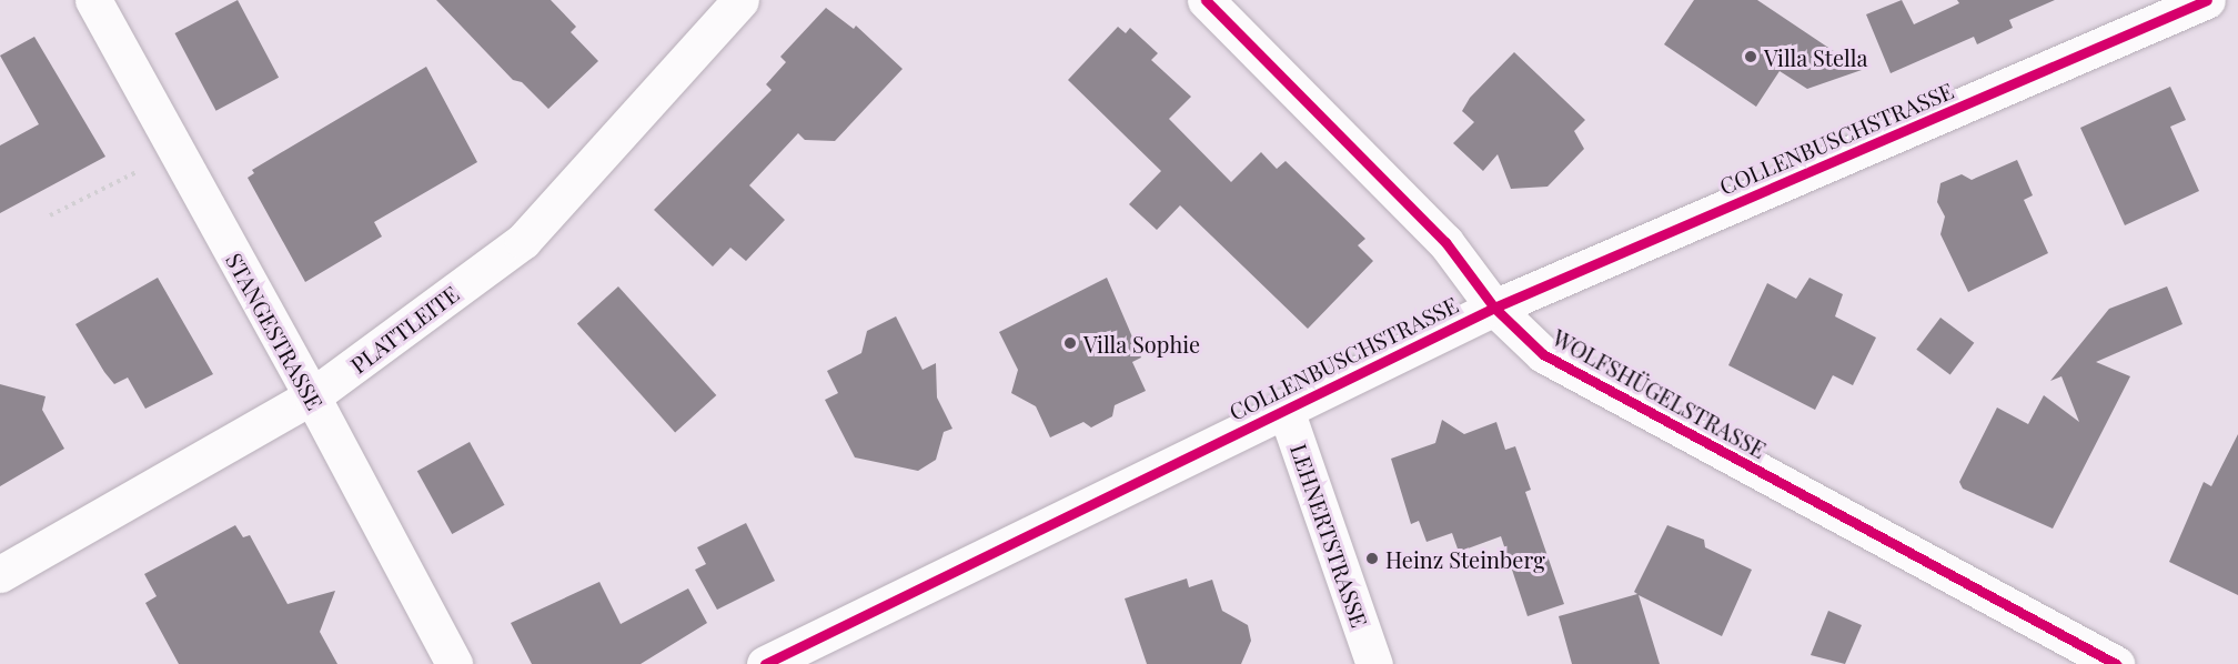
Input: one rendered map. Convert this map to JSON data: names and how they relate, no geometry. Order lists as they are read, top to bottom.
{
  "streets": {
    "street": [
      "COLLENBUSCHSTRASSE",
      "PLATTLEITE",
      "STANGESTRASSE",
      "WOLFSHÜGELSTRASSE",
      "LEHNERTSTRASSE"
    ]
  },
  "crossings": [
    ["COLLENBUSCHSTRASSE", "WOLFSHÜGELSTRASSE"],
    ["COLLENBUSCHSTRASSE", "LEHNERTSTRASSE"],
    ["PLATTLEITE", "STANGESTRASSE"]
  ],
  "places": ["Villa Stella", "Villa Sophie", "Heinz Steinberg"]
}
